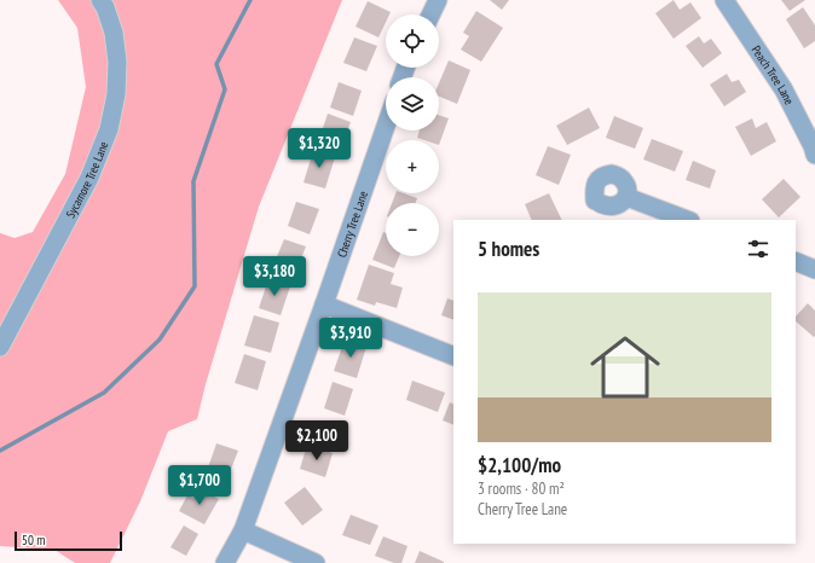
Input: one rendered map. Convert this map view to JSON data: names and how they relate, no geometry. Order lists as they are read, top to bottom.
{
  "streets": {
    "street": ["Peach Tree Lane", "Sycamore Tree Lane", "Cherry Tree Lane"]
  },
  "scale_bar": "50 m",
  "page": {
    "map_buttons": ["+", "−"],
    "price": [
      "$1,320",
      "$3,180",
      "$3,910",
      "$2,100",
      "$1,700"
    ],
    "heading": "5 homes",
    "list": [
      {
        "name": "$2,100/mo",
        "note": "3 rooms · 80 m² · Cherry Tree Lane"
      }
    ],
    "scale": "50 m"
  }
}
